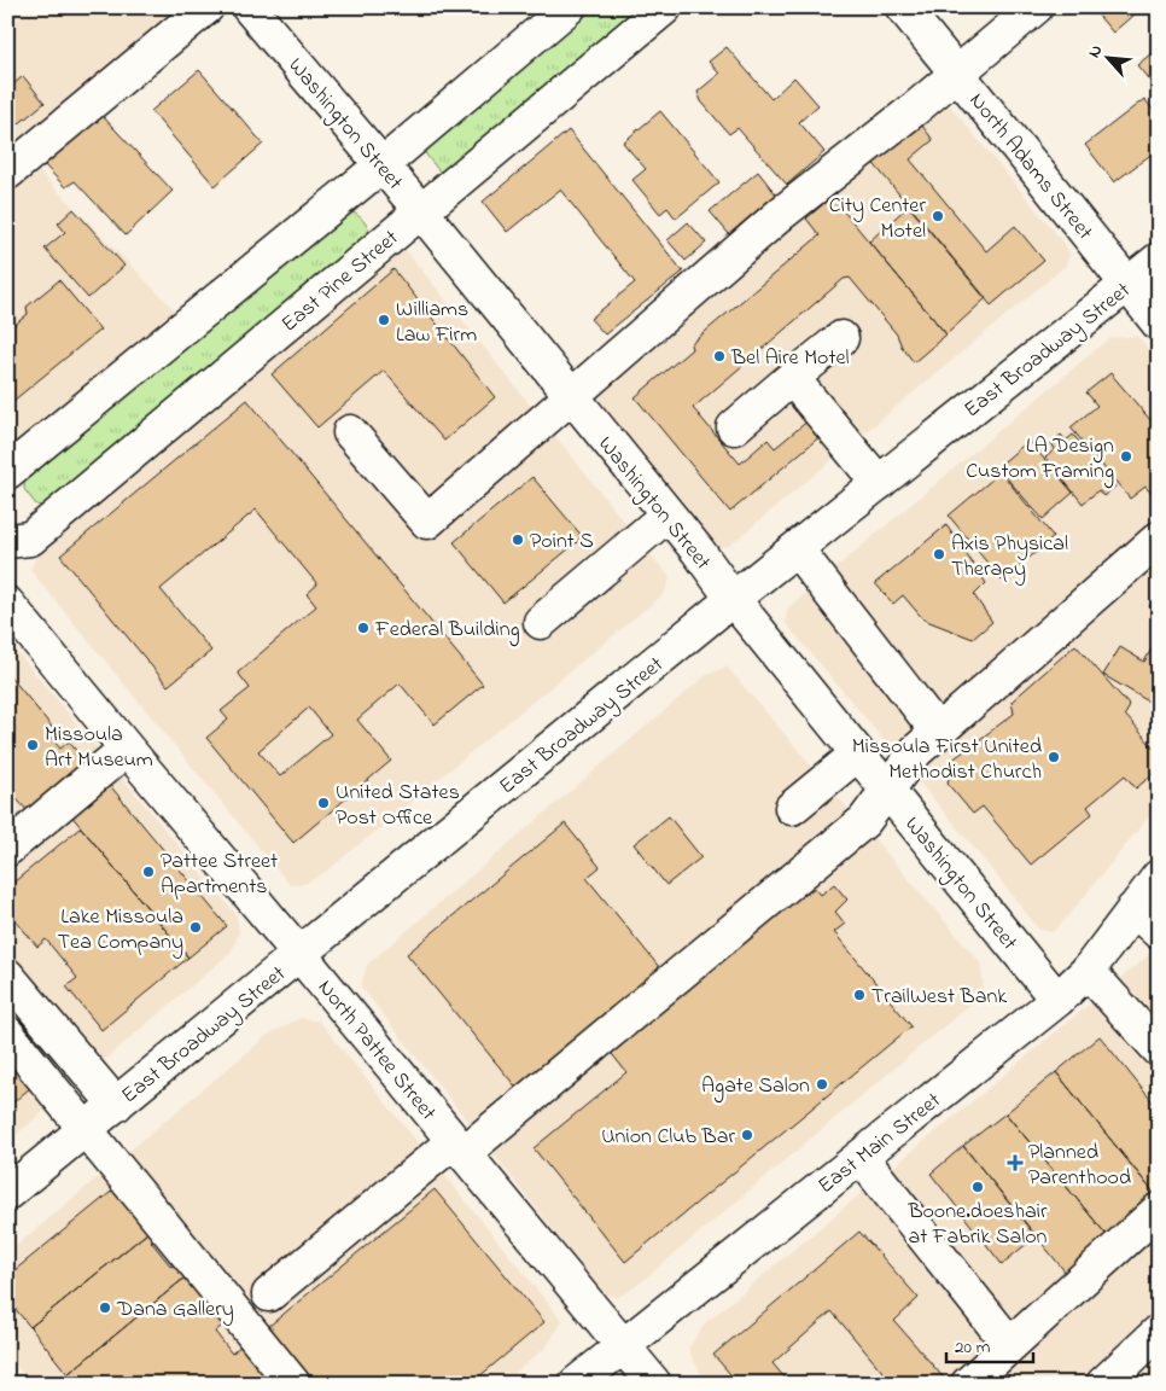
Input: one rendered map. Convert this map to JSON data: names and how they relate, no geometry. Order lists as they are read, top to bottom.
{
  "streets": {
    "street": [
      "Washington Street",
      "North Adams Street",
      "East Pine Street",
      "East Broadway Street",
      "North Pattee Street",
      "East Main Street"
    ]
  },
  "crossings": [
    ["Washington Street", "East Pine Street"],
    ["Washington Street", "East Broadway Street"],
    ["Washington Street", "East Main Street"],
    ["North Adams Street", "East Broadway Street"],
    ["East Broadway Street", "North Pattee Street"],
    ["North Pattee Street", "East Main Street"]
  ],
  "places": {
    "other": [
      "City Center Motel",
      "Williams Law Firm",
      "Bel Aire Motel",
      "LA Design Custom Framing",
      "Point S",
      "Axis Physical Therapy",
      "Federal Building",
      "Missoula Art Museum",
      "Missoula First United Methodist Church",
      "United States Post Office",
      "Pattee Street Apartments",
      "Lake Missoula Tea Company",
      "TrailWest Bank",
      "Agate Salon",
      "Union Club Bar",
      "Boone.doeshair at Fabrik Salon",
      "Dana Gallery"
    ],
    "health": ["Planned Parenthood"]
  },
  "scale_bar": "20 m",
  "north": "top left"
}
